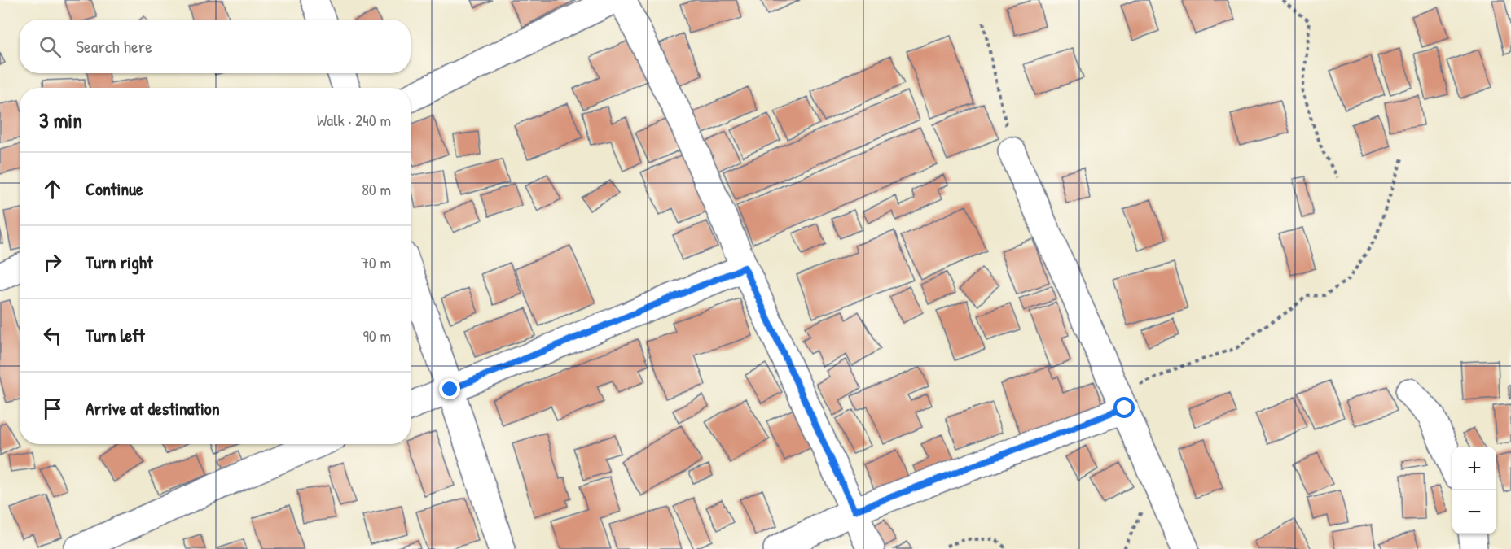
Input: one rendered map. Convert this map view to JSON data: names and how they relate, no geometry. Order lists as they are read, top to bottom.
{
  "page": {
    "search": "Search here",
    "heading": ["3 min", "Walk · 240 m"],
    "list": [
      ["Continue", "80 m"],
      ["Turn right", "70 m"],
      ["Turn left", "90 m"],
      "Arrive at destination"
    ],
    "map_buttons": ["+", "−"]
  }
}
